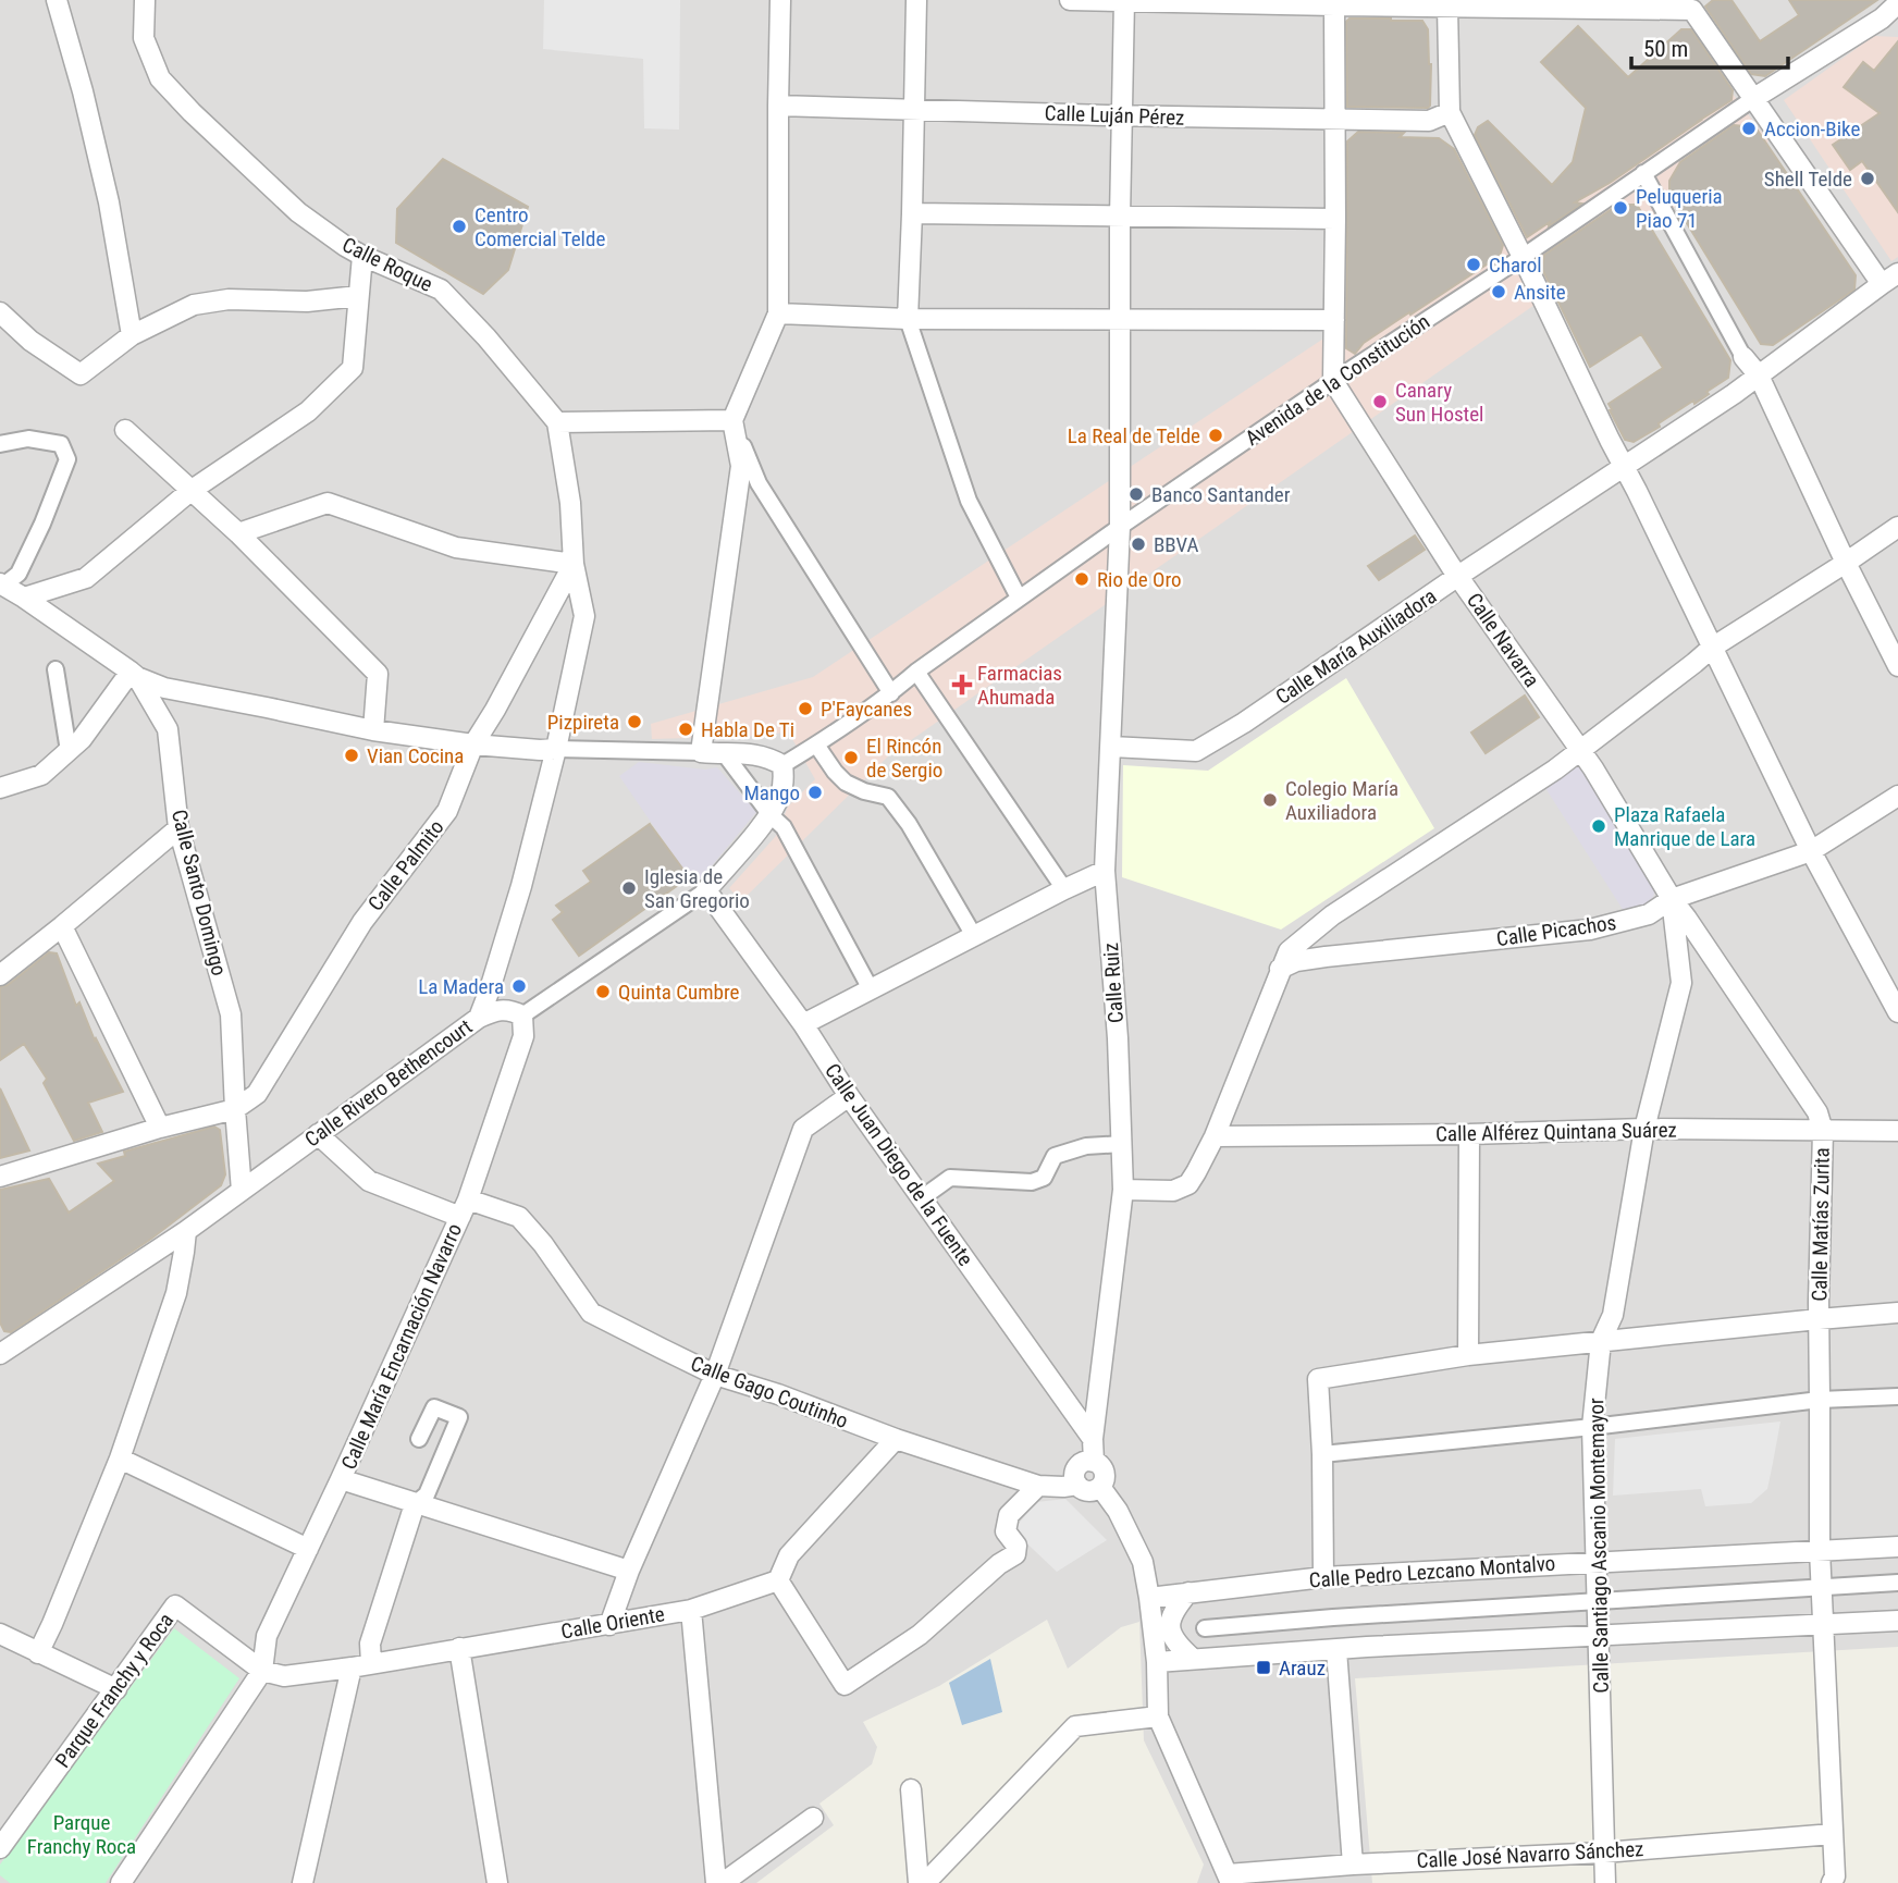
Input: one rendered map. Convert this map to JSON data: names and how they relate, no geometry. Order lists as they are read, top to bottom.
{
  "streets": {
    "street": [
      "Calle Luján Pérez",
      "Calle Roque",
      "Avenida de la Constitución",
      "Calle Navarra",
      "Calle María Auxiliadora",
      "Calle Palmito",
      "Calle Santo Domingo",
      "Calle Picachos",
      "Calle Ruiz",
      "Calle Rivero Bethencourt",
      "Calle Alférez Quintana Suárez",
      "Calle Juan Diego de la Fuente",
      "Calle Matías Zurita",
      "Calle María Encarnación Navarro",
      "Calle Gago Coutinho",
      "Calle Santiago Ascanio Montemayor",
      "Calle Pedro Lezcano Montalvo",
      "Calle Oriente",
      "Parque Franchy y Roca",
      "Calle José Navarro Sánchez"
    ]
  },
  "crossings": [
    ["Calle Luján Pérez", "Calle Ruiz"],
    ["Avenida de la Constitución", "Calle Navarra"],
    ["Avenida de la Constitución", "Calle Ruiz"],
    ["Calle Navarra", "Calle María Auxiliadora"],
    ["Calle Navarra", "Calle Picachos"],
    ["Calle Navarra", "Calle Matías Zurita"],
    ["Calle Navarra", "Calle Santiago Ascanio Montemayor"],
    ["Calle María Auxiliadora", "Calle Ruiz"],
    ["Calle Palmito", "Calle Santo Domingo"],
    ["Calle Santo Domingo", "Calle Rivero Bethencourt"],
    ["Calle Picachos", "Calle Matías Zurita"],
    ["Calle Picachos", "Calle Santiago Ascanio Montemayor"],
    ["Calle Ruiz", "Calle Juan Diego de la Fuente"],
    ["Calle Rivero Bethencourt", "Calle María Encarnación Navarro"],
    ["Calle Rivero Bethencourt", "Calle Gago Coutinho"],
    ["Calle Alférez Quintana Suárez", "Calle Matías Zurita"],
    ["Calle Alférez Quintana Suárez", "Calle Santiago Ascanio Montemayor"],
    ["Calle Matías Zurita", "Calle Santiago Ascanio Montemayor"],
    ["Calle Matías Zurita", "Calle Pedro Lezcano Montalvo"],
    ["Calle Matías Zurita", "Calle José Navarro Sánchez"],
    ["Calle María Encarnación Navarro", "Calle Gago Coutinho"],
    ["Calle María Encarnación Navarro", "Calle Oriente"],
    ["Calle María Encarnación Navarro", "Parque Franchy y Roca"],
    ["Calle Santiago Ascanio Montemayor", "Calle Pedro Lezcano Montalvo"],
    ["Calle Santiago Ascanio Montemayor", "Calle José Navarro Sánchez"],
    ["Calle Oriente", "Parque Franchy y Roca"]
  ],
  "parks": ["Parque Franchy Roca"],
  "places": {
    "other": [
      "Accion-Bike",
      "Shell Telde",
      "Peluqueria Piao 71",
      "Centro Comercial Telde",
      "Charol",
      "Ansite",
      "Canary Sun Hostel",
      "La Real de Telde",
      "Banco Santander",
      "BBVA",
      "Rio de Oro",
      "P'Faycanes",
      "Pizpireta",
      "Habla De Ti",
      "Vian Cocina",
      "El Rincón de Sergio",
      "Mango",
      "Colegio María Auxiliadora",
      "Plaza Rafaela Manrique de Lara",
      "Iglesia de San Gregorio",
      "La Madera",
      "Quinta Cumbre"
    ],
    "health": ["Farmacias Ahumada"],
    "transit": ["Arauz"]
  },
  "scale_bar": "50 m"
}
